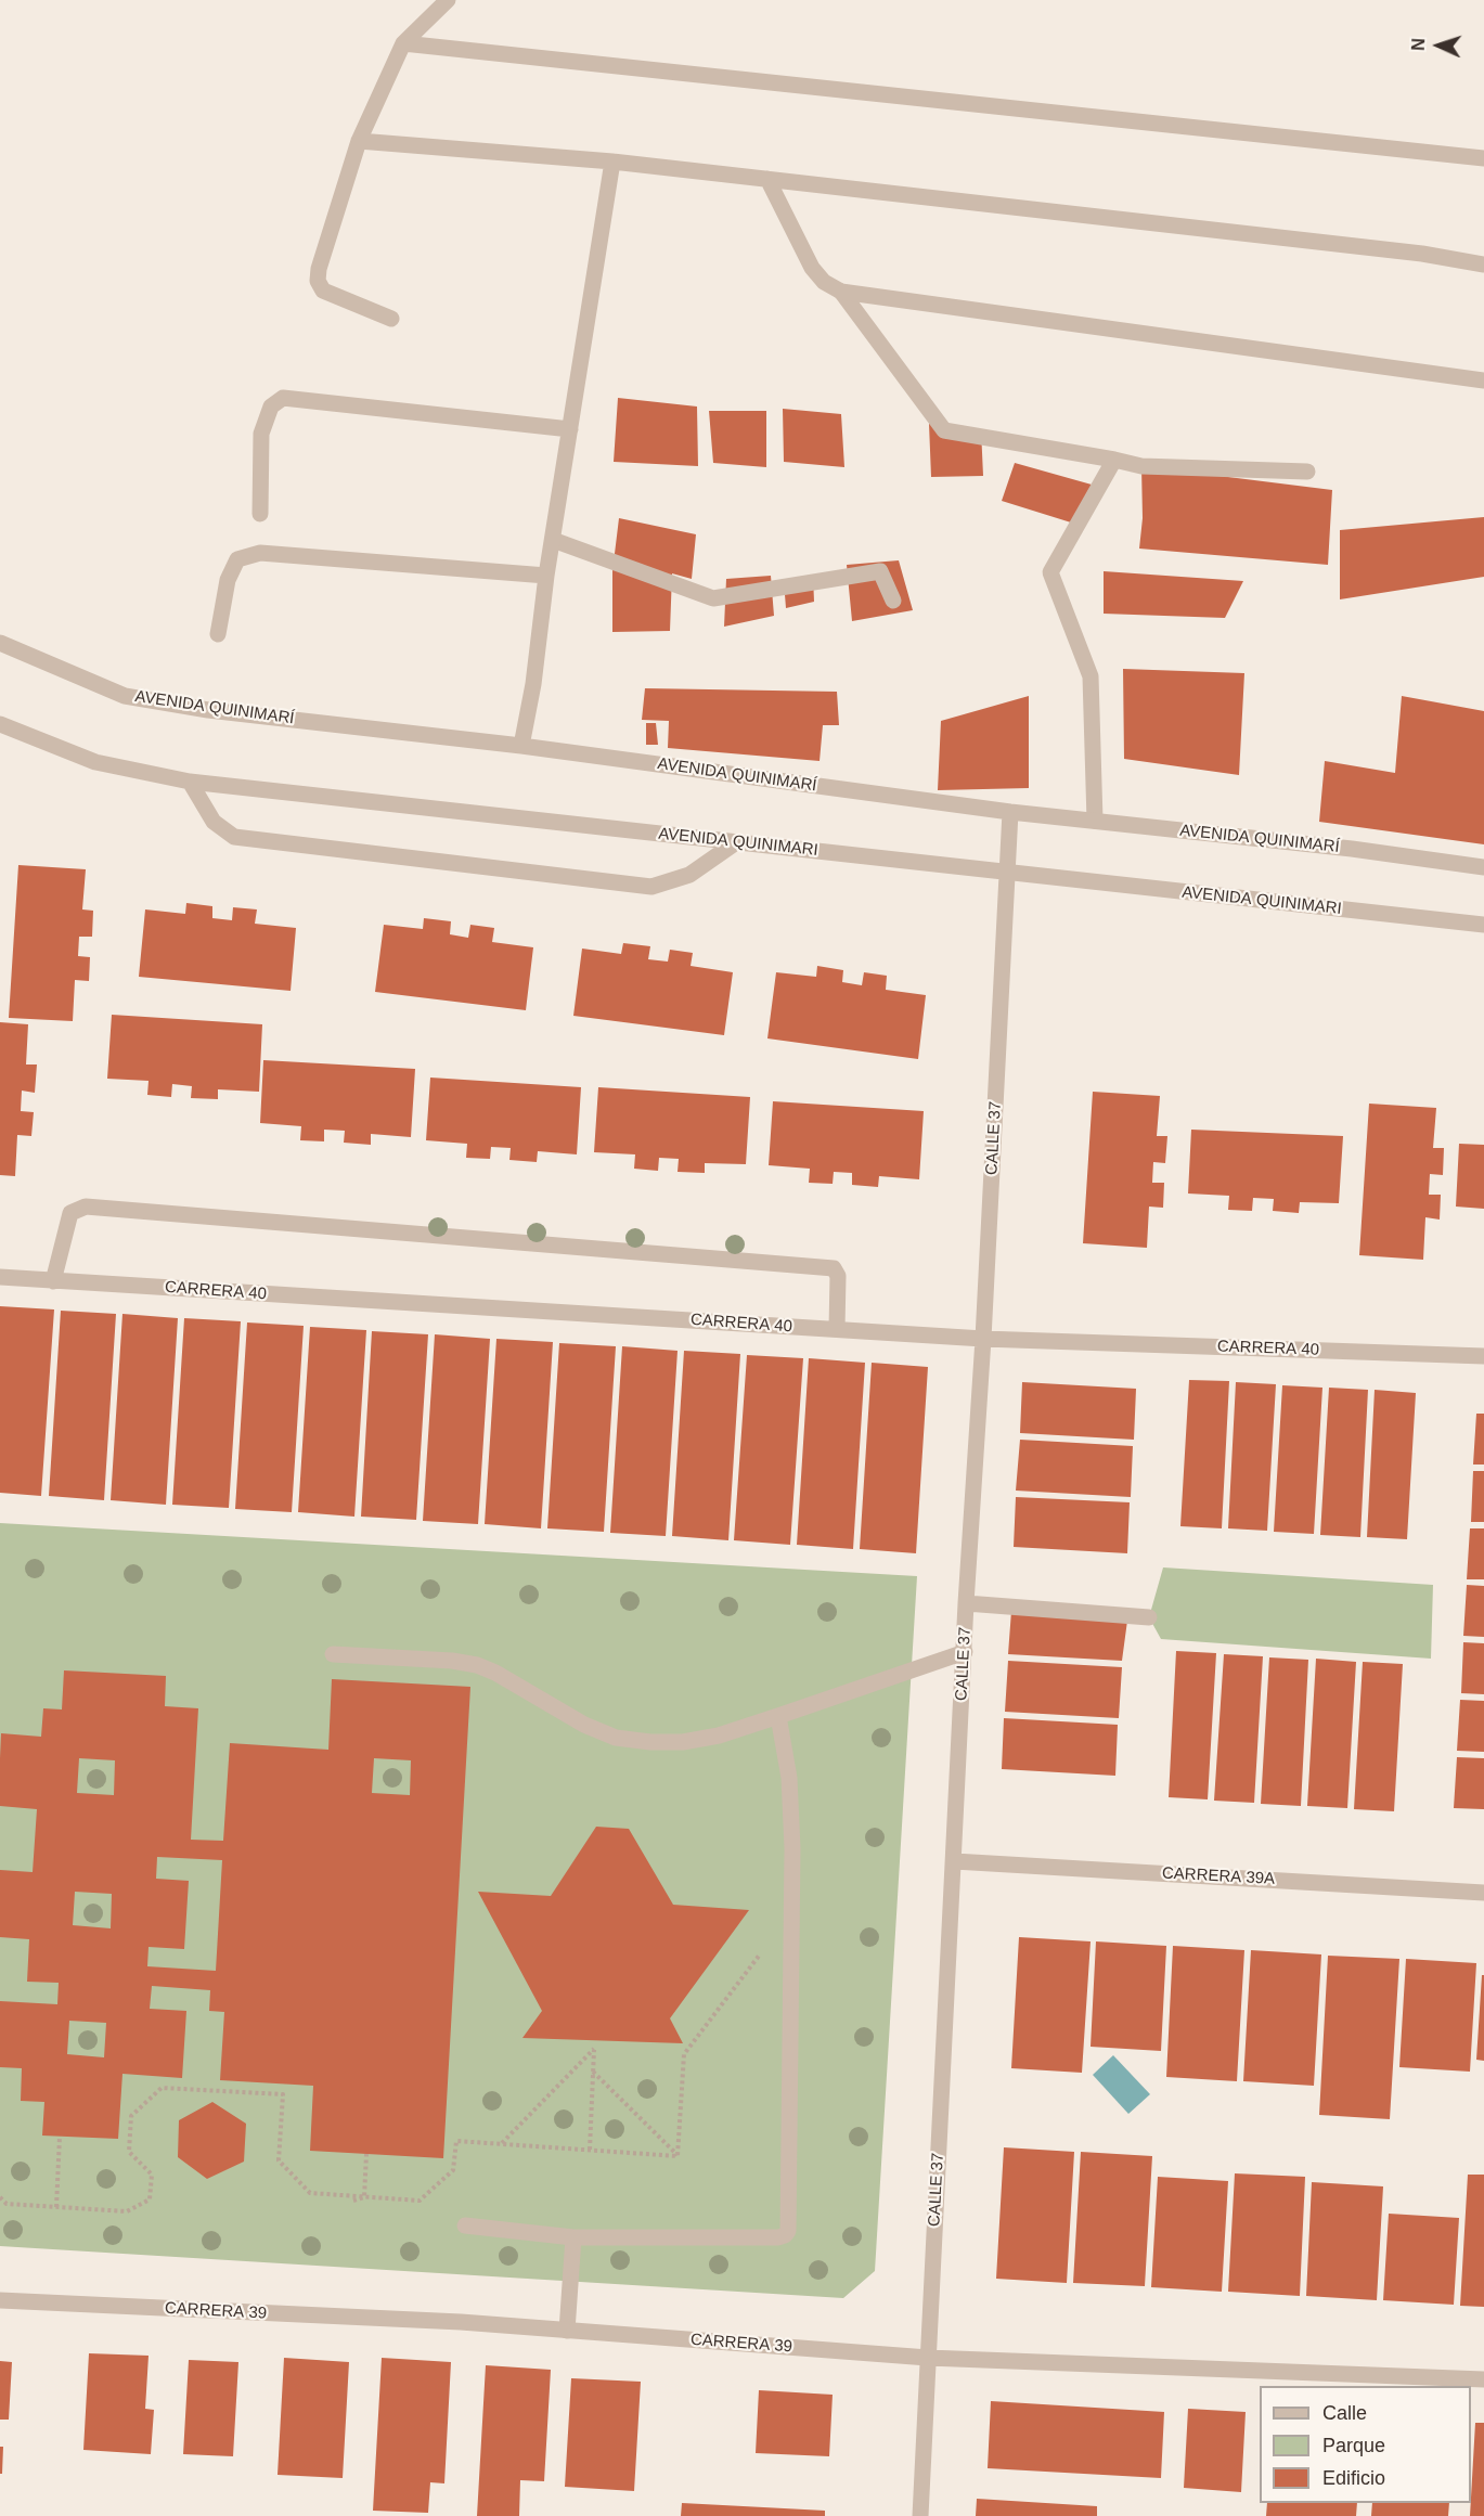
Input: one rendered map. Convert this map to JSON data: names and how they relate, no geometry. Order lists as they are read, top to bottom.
{
  "streets": {
    "street": [
      "AVENIDA QUINIMARÍ",
      "AVENIDA QUINIMARI",
      "CALLE 37",
      "CARRERA 40",
      "CARRERA 39A",
      "CARRERA 39"
    ]
  },
  "crossings": [
    ["AVENIDA QUINIMARÍ", "CALLE 37"],
    ["AVENIDA QUINIMARI", "CALLE 37"],
    ["CALLE 37", "CARRERA 40"],
    ["CALLE 37", "CARRERA 39A"],
    ["CALLE 37", "CARRERA 39"]
  ],
  "legend": ["Calle", "Parque", "Edificio"],
  "north": "left"
}
